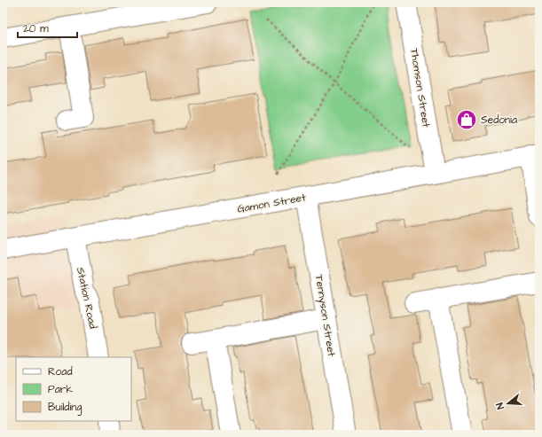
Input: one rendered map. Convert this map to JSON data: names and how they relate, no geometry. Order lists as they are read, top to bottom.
{
  "streets": {
    "street": [
      "Thomson Street",
      "Gamon Street",
      "Station Road",
      "Tennyson Street"
    ]
  },
  "crossings": [
    ["Thomson Street", "Gamon Street"],
    ["Gamon Street", "Station Road"],
    ["Gamon Street", "Tennyson Street"]
  ],
  "places": {
    "shop": ["Sedonia"]
  },
  "legend": ["Road", "Park", "Building"],
  "scale_bar": "20 m",
  "north": "left"
}
